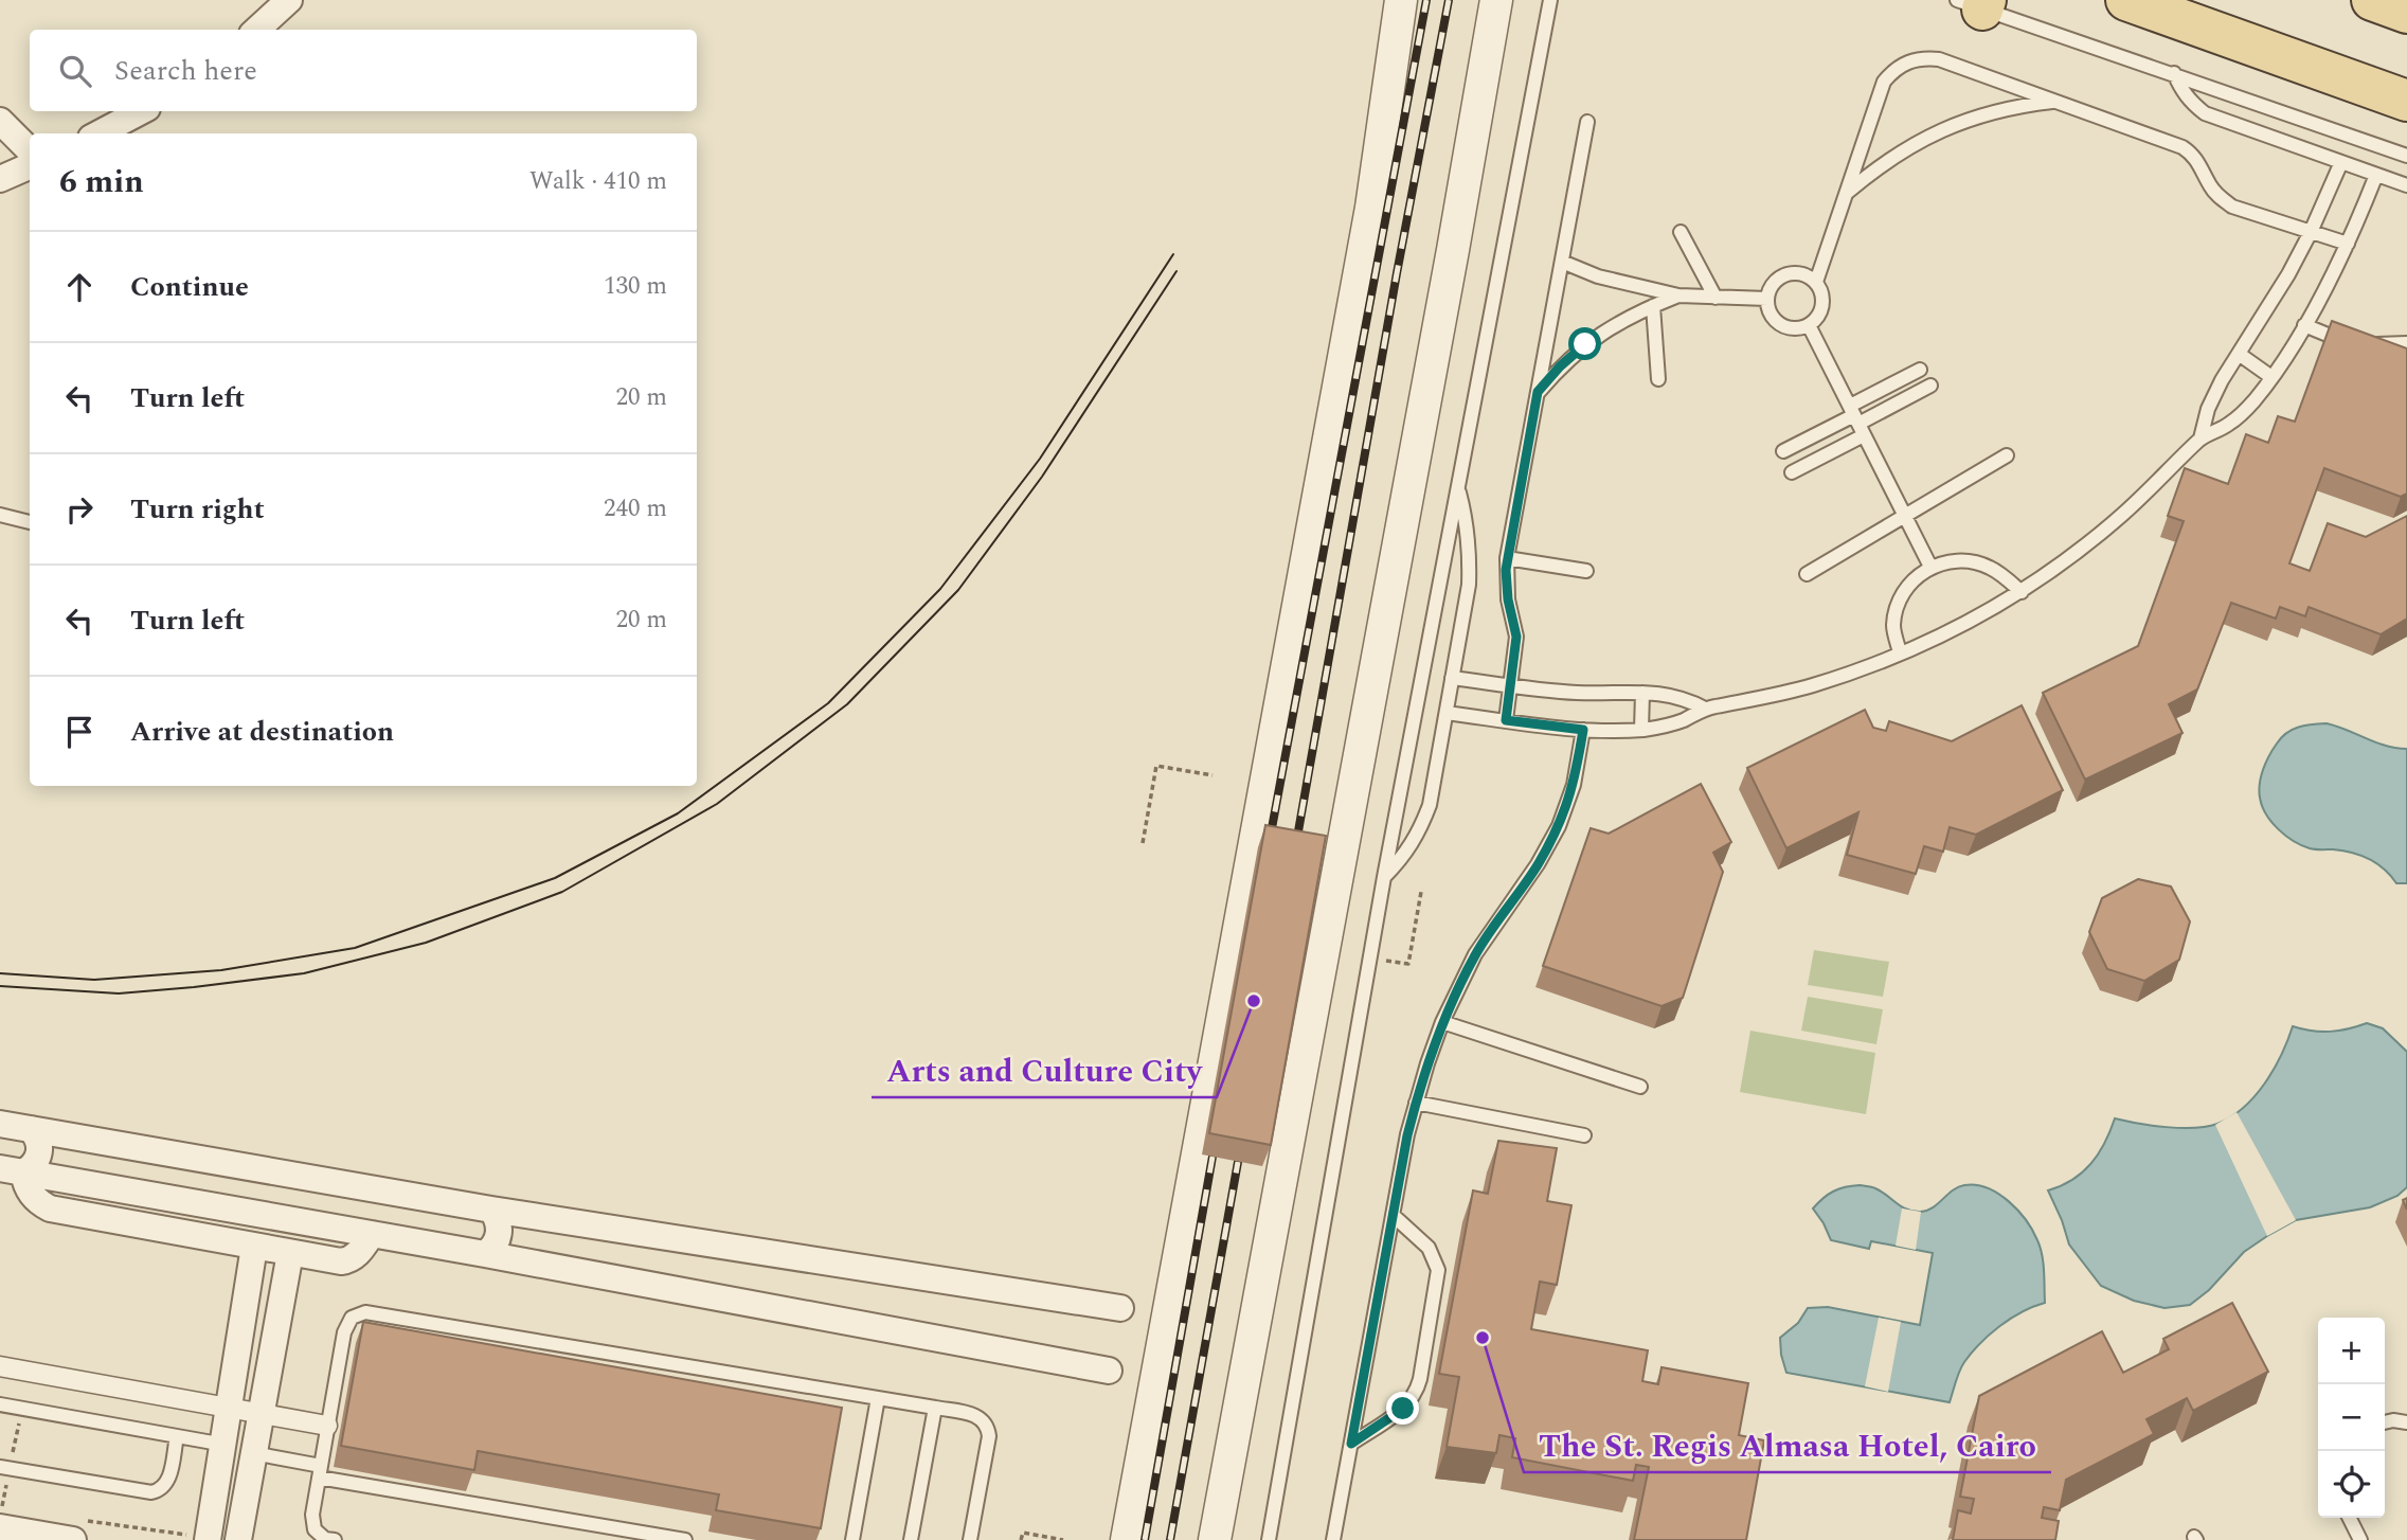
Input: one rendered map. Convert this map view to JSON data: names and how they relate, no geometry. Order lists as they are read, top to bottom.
{
  "places": ["Arts and Culture City", "The St. Regis Almasa Hotel, Cairo"],
  "page": {
    "search": "Search here",
    "heading": ["6 min", "Walk · 410 m"],
    "list": [
      ["Continue", "130 m"],
      ["Turn left", "20 m"],
      ["Turn right", "240 m"],
      ["Turn left", "20 m"],
      "Arrive at destination"
    ],
    "map_buttons": ["+", "−"]
  }
}
